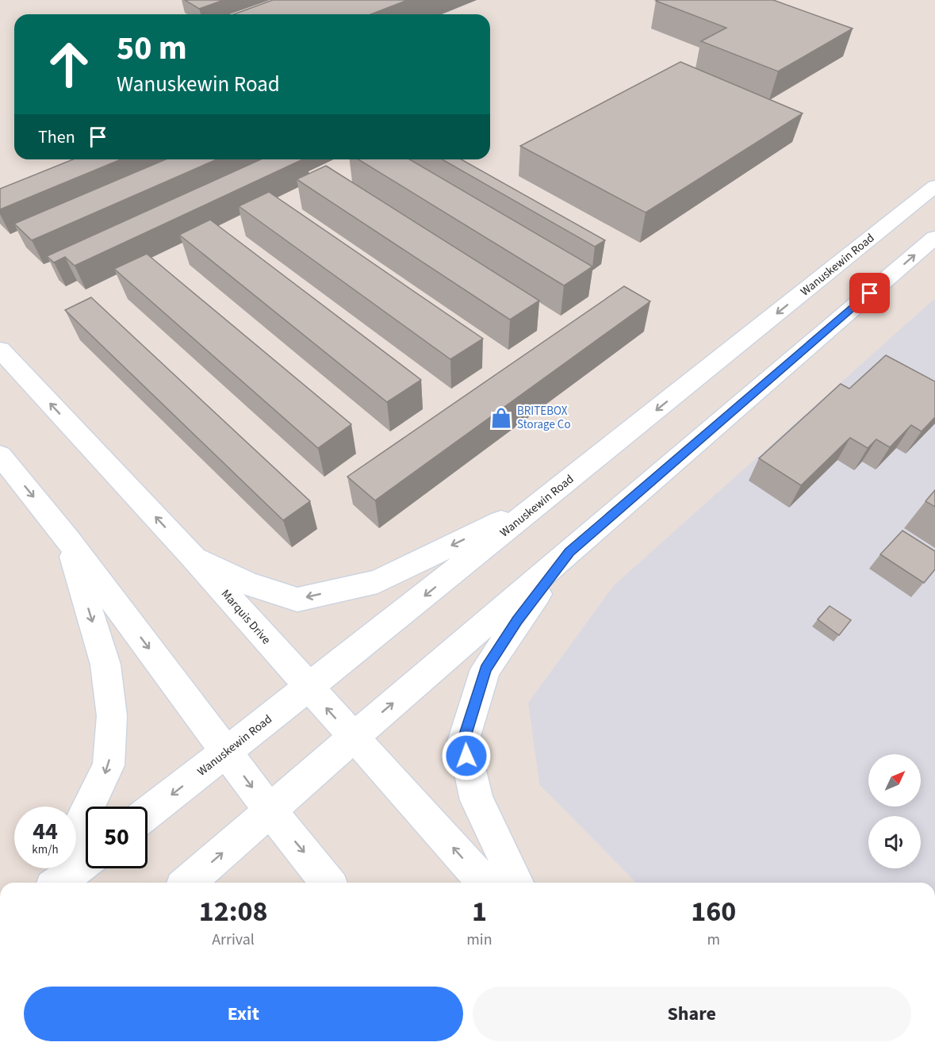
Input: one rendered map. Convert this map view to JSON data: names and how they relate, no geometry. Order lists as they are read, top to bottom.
{
  "streets": {
    "main road": ["Wanuskewin Road", "Marquis Drive"]
  },
  "crossings": [
    ["Wanuskewin Road", "Marquis Drive"]
  ],
  "places": {
    "shop": ["BRITEBOX Storage Co"]
  },
  "north": "top right",
  "page": {
    "turn": ["50 m", "Wanuskewin Road"],
    "then": "Then",
    "speed": "44 km/h",
    "limit": "50",
    "eta": [
      "12:08",
      "Arrival",
      "1",
      "min",
      "160",
      "m"
    ],
    "buttons": ["Exit", "Share"]
  }
}
